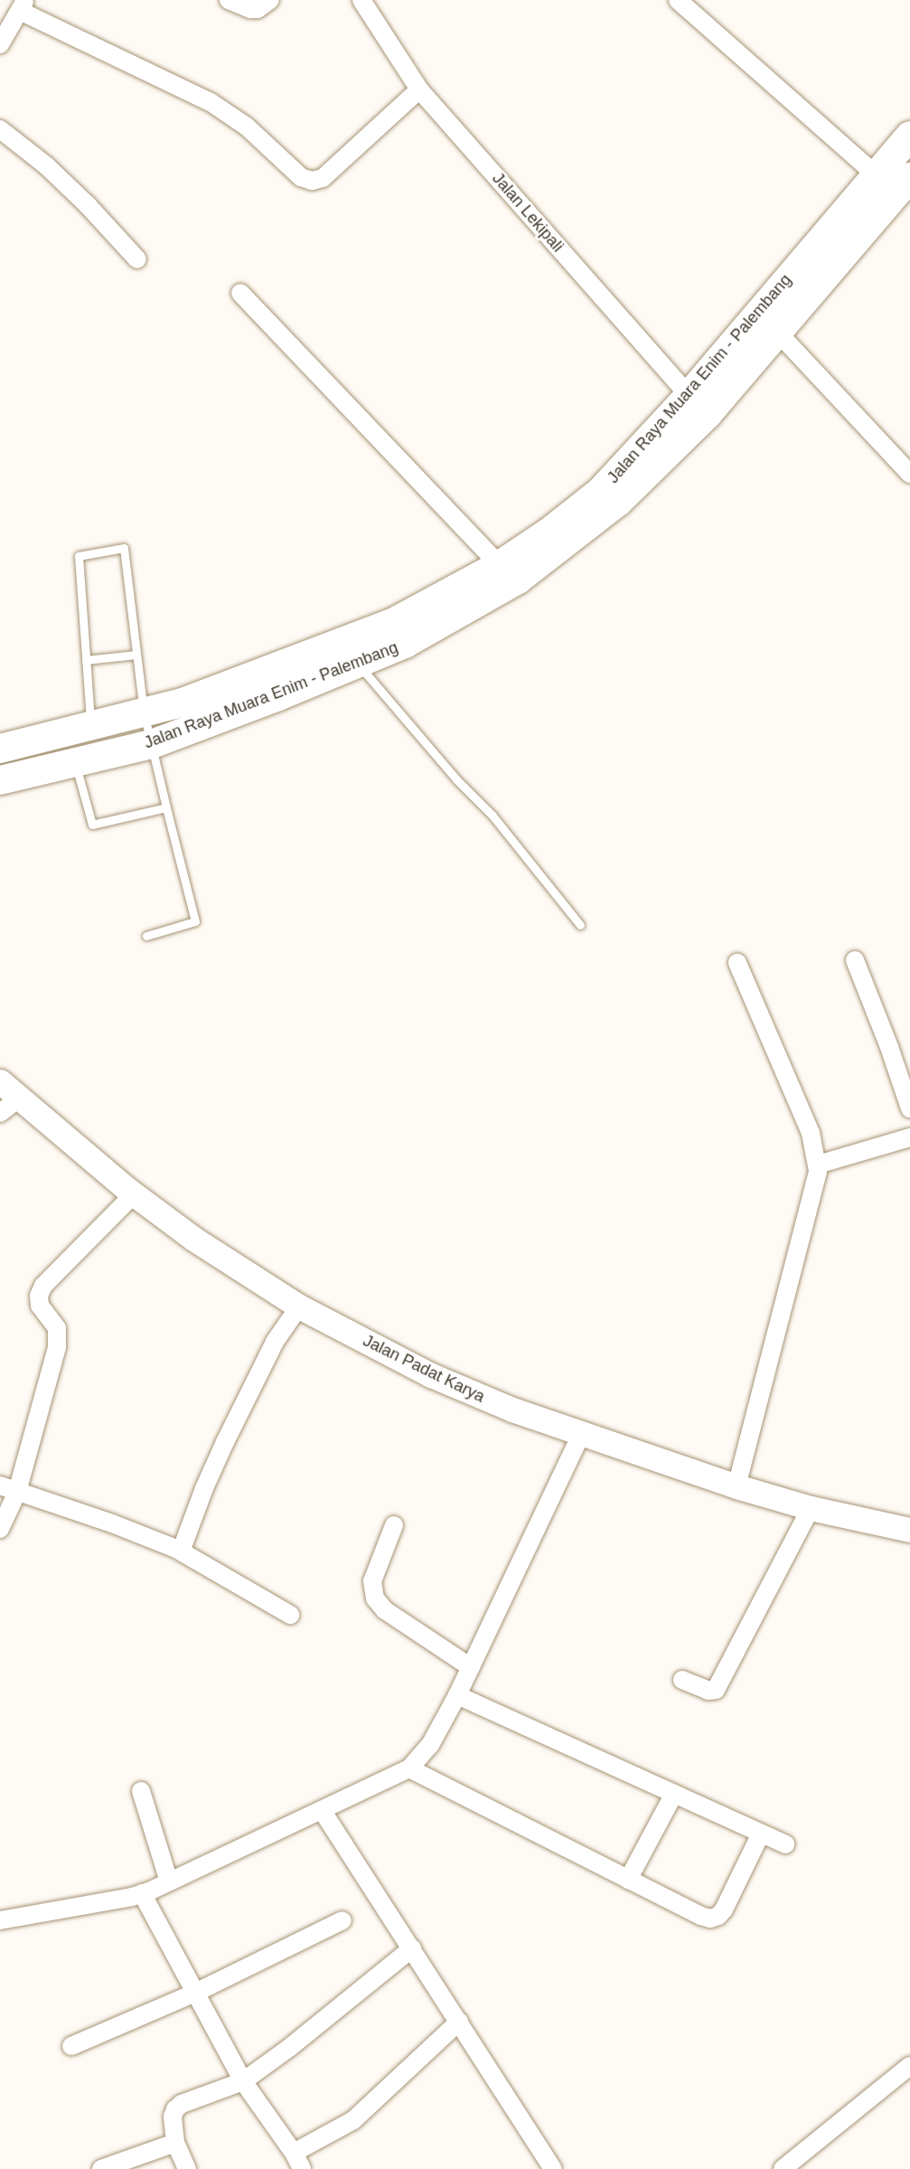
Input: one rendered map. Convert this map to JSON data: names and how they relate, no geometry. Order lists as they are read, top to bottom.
{
  "streets": {
    "main road": ["Jalan Raya Muara Enim - Palembang"],
    "street": ["Jalan Lekipali", "Jalan Padat Karya"]
  },
  "crossings": [
    ["Jalan Lekipali", "Jalan Raya Muara Enim - Palembang"]
  ]
}
